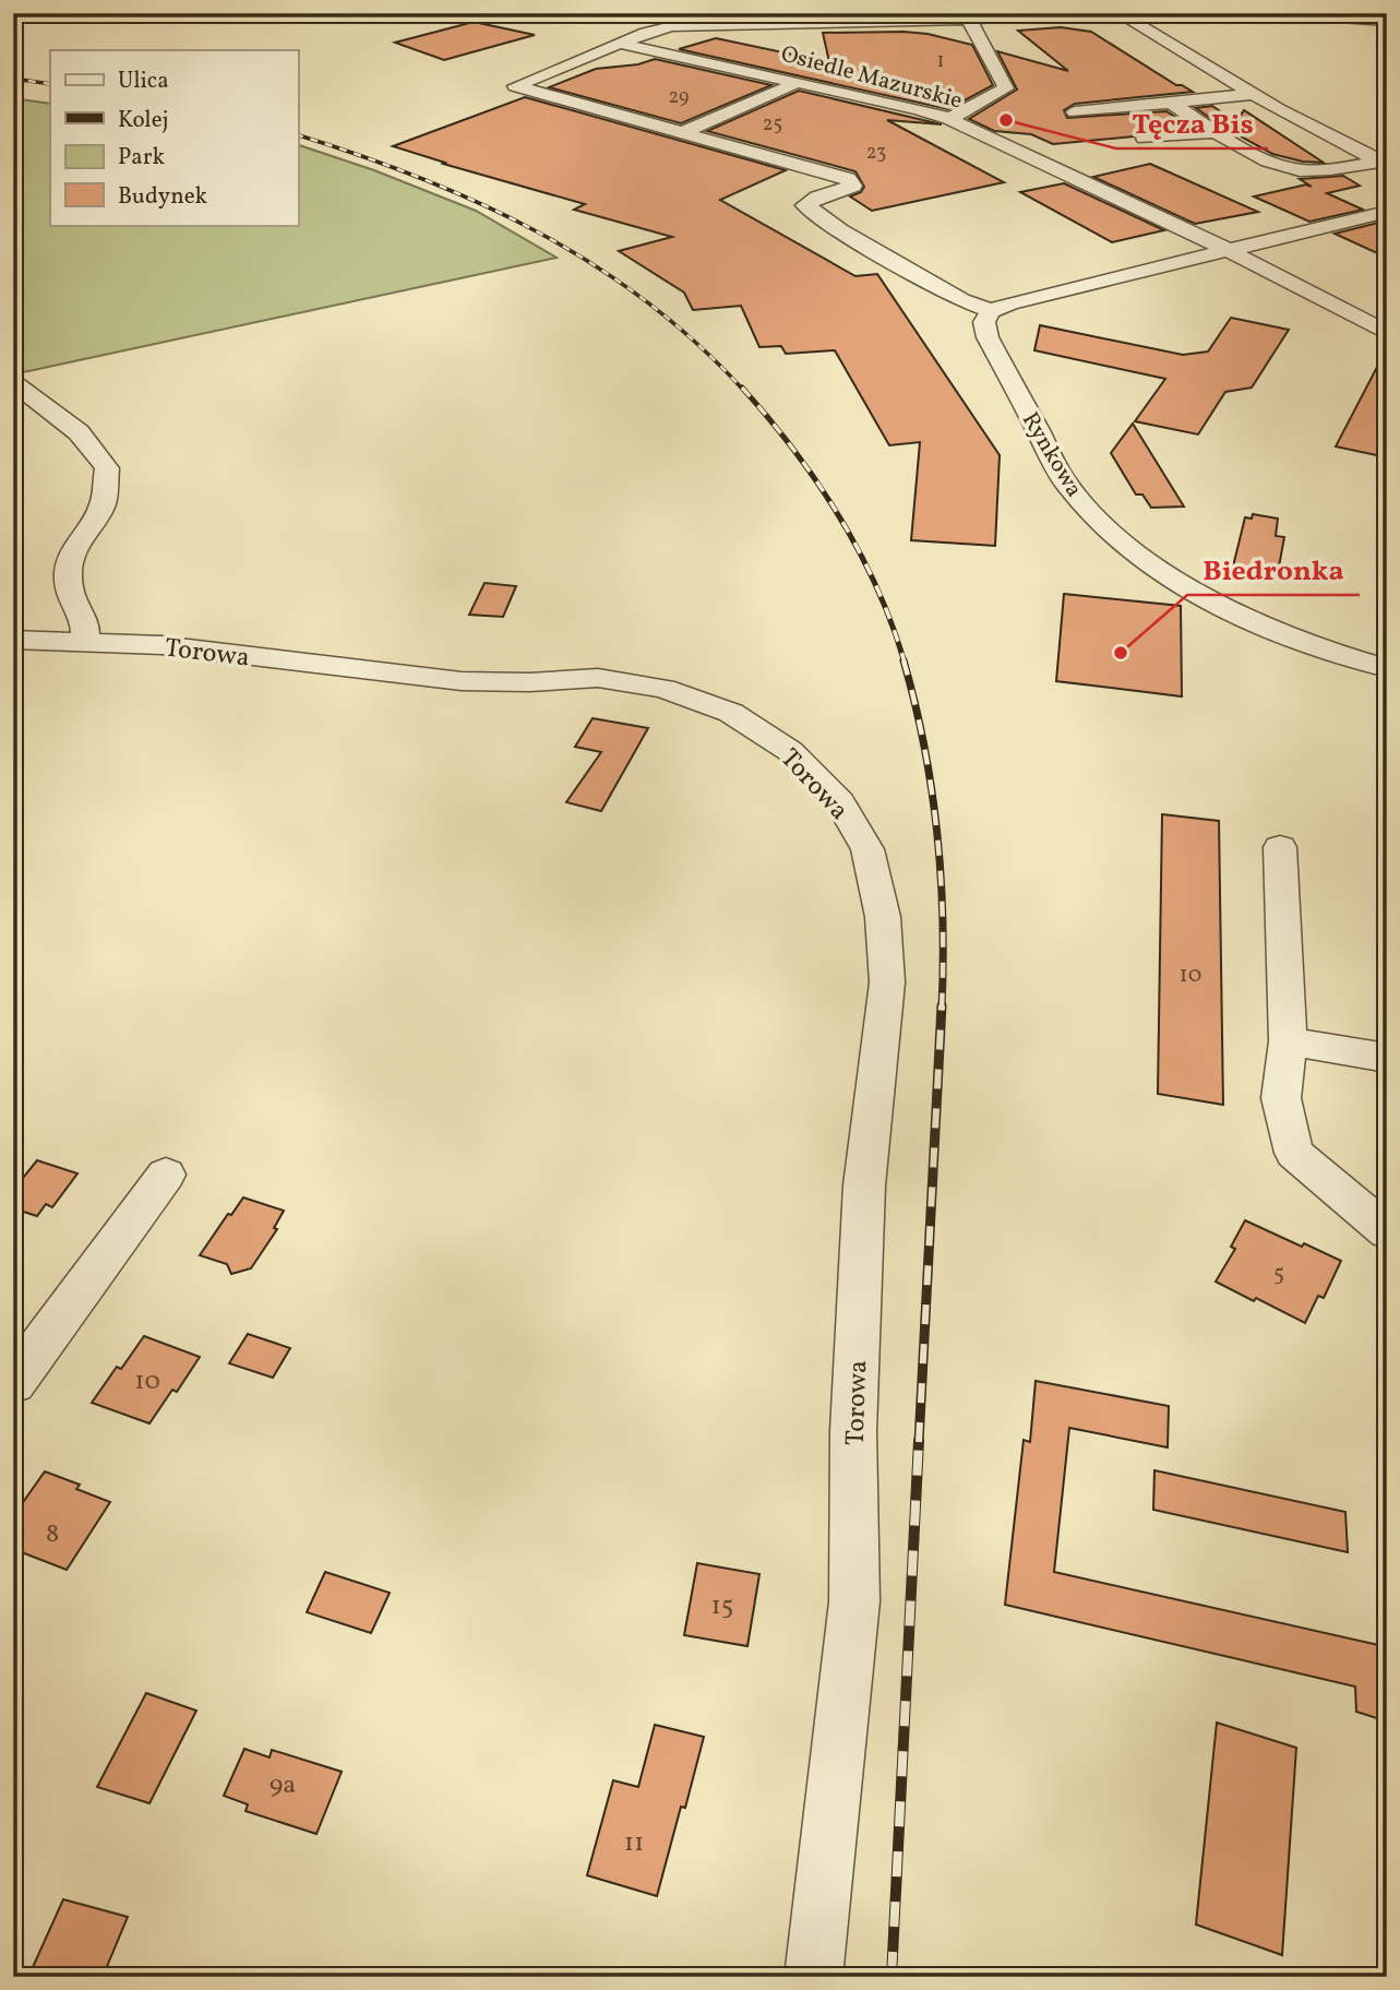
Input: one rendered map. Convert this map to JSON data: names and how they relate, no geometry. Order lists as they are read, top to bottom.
{
  "streets": {
    "street": ["Osiedle Mazurskie", "Rynkowa", "Torowa"]
  },
  "crossings": [
    ["Osiedle Mazurskie", "Rynkowa"]
  ],
  "places": ["Tęcza Bis", "Biedronka"],
  "house_numbers": [
    "1",
    "29",
    "25",
    "23",
    "10",
    "5",
    "10",
    "8",
    "15",
    "9a",
    "11"
  ],
  "legend": [
    "Ulica",
    "Kolej",
    "Park",
    "Budynek"
  ]
}
